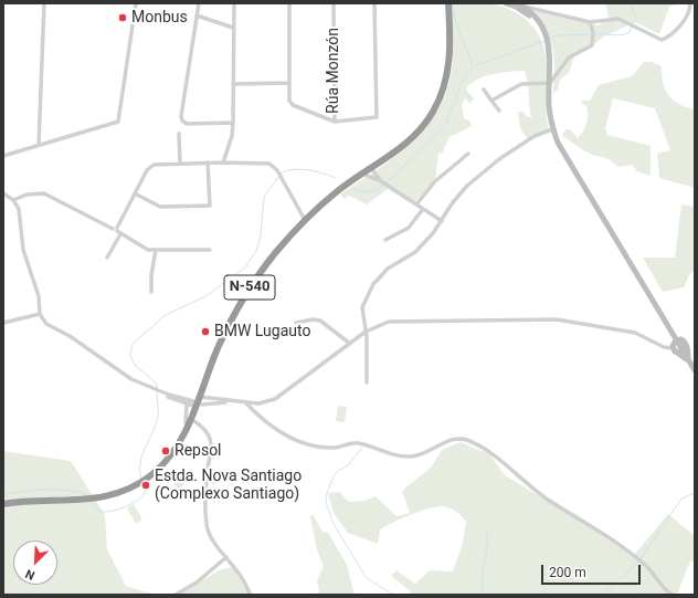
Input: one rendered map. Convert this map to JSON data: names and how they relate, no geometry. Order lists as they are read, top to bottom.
{
  "streets": {
    "highway": ["N-540"],
    "street": ["Rúa Monzón"]
  },
  "places": [
    "Monbus",
    "BMW Lugauto",
    "Repsol",
    "Estda. Nova Santiago (Complexo Santiago)"
  ],
  "scale_bar": "200 m",
  "north": "bottom left"
}
